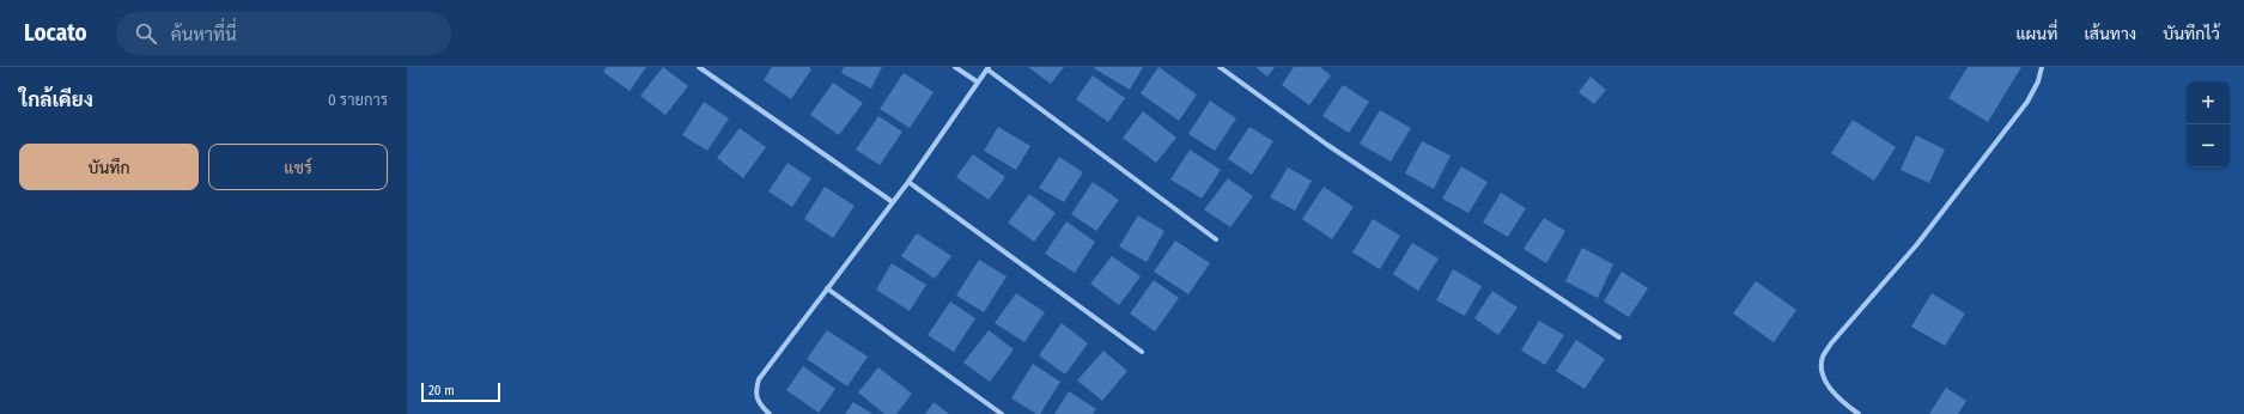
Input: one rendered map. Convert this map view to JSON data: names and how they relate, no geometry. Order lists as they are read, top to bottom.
{
  "scale_bar": "20 m",
  "page": {
    "header": "Locato",
    "search": "ค้นหาที่นี่",
    "nav": ["แผนที่", "เส้นทาง", "บันทึกไว้"],
    "heading": ["ใกล้เคียง", "0 รายการ"],
    "map_buttons": ["+", "−"],
    "buttons": ["บันทึก", "แชร์"],
    "scale": "20 m"
  }
}
